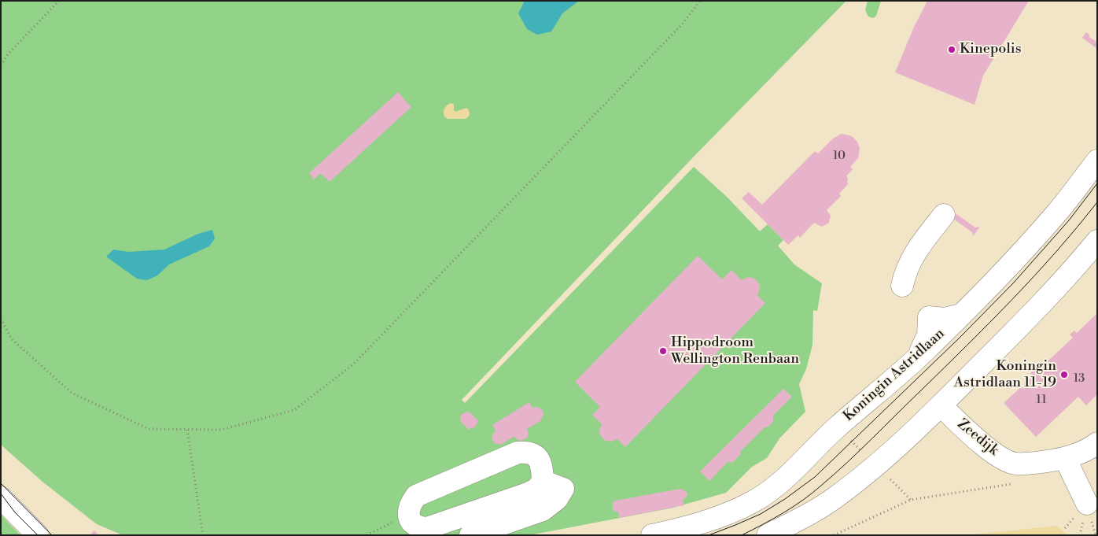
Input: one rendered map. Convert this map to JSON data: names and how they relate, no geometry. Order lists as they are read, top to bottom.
{
  "streets": {
    "street": ["Koningin Astridlaan", "Zeedijk"]
  },
  "places": ["Kinepolis", "Hippodroom Wellington Renbaan", "Koningin Astridlaan 11-19"],
  "house_numbers": ["10", "13", "11"]
}
